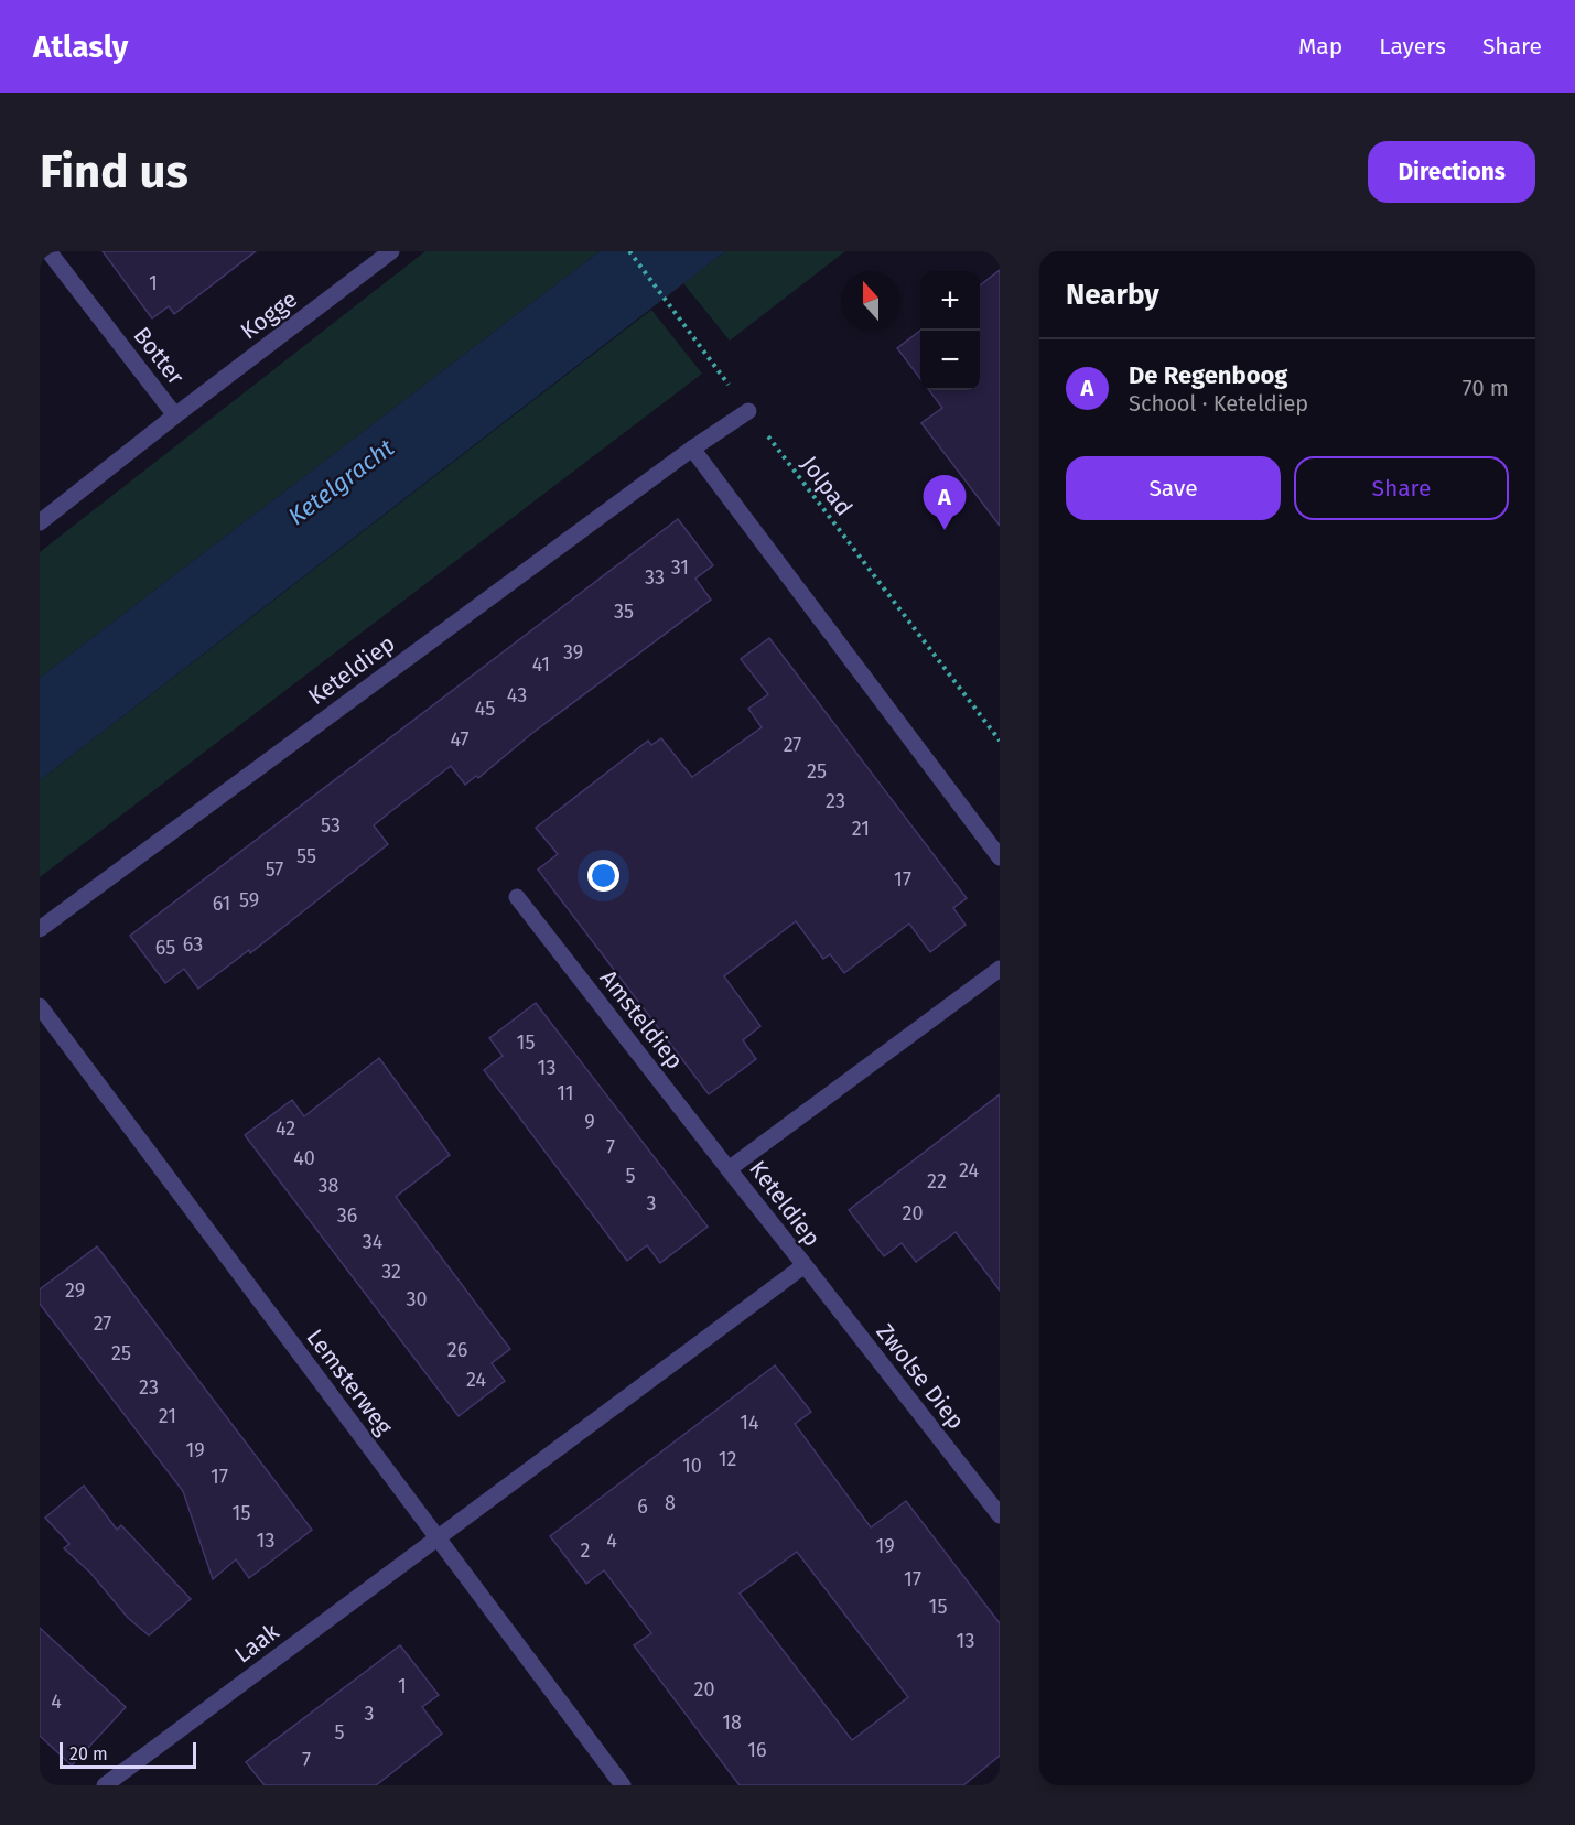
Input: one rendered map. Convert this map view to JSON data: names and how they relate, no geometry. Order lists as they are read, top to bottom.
{
  "streets": {
    "street": [
      "Kogge",
      "Botter",
      "Keteldiep",
      "Amsteldiep",
      "Zwolse Diep",
      "Lemsterweg",
      "Laak"
    ],
    "path": ["Jolpad"]
  },
  "crossings": [
    ["Kogge", "Botter"],
    ["Jolpad", "Keteldiep"],
    ["Keteldiep", "Amsteldiep"],
    ["Keteldiep", "Zwolse Diep"],
    ["Keteldiep", "Lemsterweg"],
    ["Keteldiep", "Laak"],
    ["Lemsterweg", "Laak"]
  ],
  "water": ["Ketelgracht"],
  "house_numbers": [
    "1",
    "31",
    "33",
    "35",
    "39",
    "41",
    "43",
    "45",
    "47",
    "27",
    "25",
    "23",
    "53",
    "21",
    "55",
    "57",
    "17",
    "59",
    "61",
    "63",
    "65",
    "15",
    "13",
    "11",
    "9",
    "42",
    "7",
    "40",
    "24",
    "5",
    "22",
    "38",
    "3",
    "20",
    "36",
    "34",
    "32",
    "29",
    "30",
    "27",
    "26",
    "25",
    "24",
    "23",
    "21",
    "14",
    "19",
    "12",
    "10",
    "17",
    "8",
    "6",
    "15",
    "13",
    "4",
    "19",
    "2",
    "17",
    "15",
    "13",
    "1",
    "20",
    "4",
    "3",
    "18",
    "5",
    "16",
    "7"
  ],
  "scale_bar": "20 m",
  "north": "top",
  "page": {
    "header": "Atlasly",
    "nav": ["Map", "Layers", "Share"],
    "buttons": [
      "Directions",
      ["Save", "Share"]
    ],
    "title": "Find us",
    "heading": "Nearby",
    "map_buttons": ["+", "−"],
    "list": [
      {
        "mark": "A",
        "name": "De Regenboog",
        "note": "School · Keteldiep",
        "value": "70 m"
      }
    ],
    "pins": "A",
    "scale": "20 m"
  }
}
